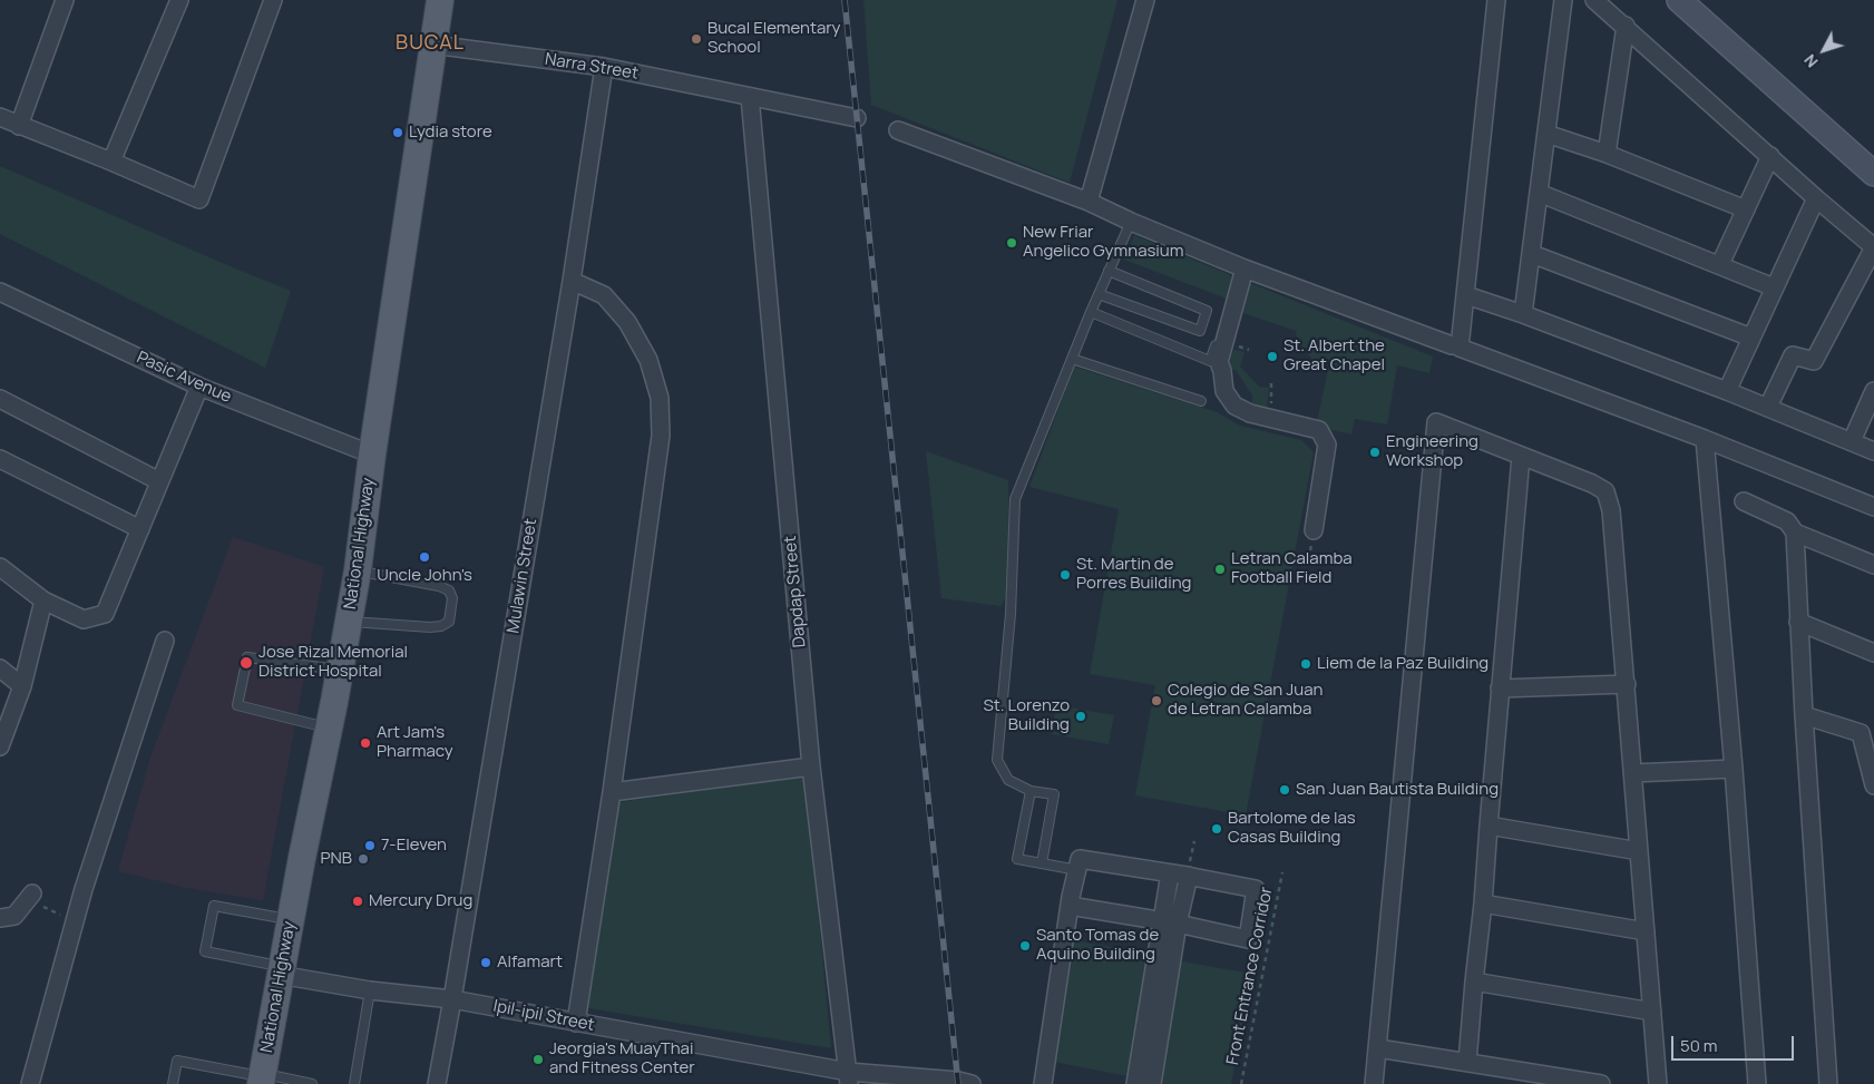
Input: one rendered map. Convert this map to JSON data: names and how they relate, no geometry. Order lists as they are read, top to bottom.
{
  "streets": {
    "main road": ["National Highway"],
    "street": [
      "Narra Street",
      "Pasic Avenue",
      "Mulawin Street",
      "Dapdap Street",
      "Ipil-ipil Street"
    ],
    "path": ["Front Entrance Corridor"]
  },
  "crossings": [
    ["Narra Street", "National Highway"],
    ["Narra Street", "Mulawin Street"],
    ["Narra Street", "Dapdap Street"],
    ["Pasic Avenue", "National Highway"],
    ["National Highway", "Ipil-ipil Street"],
    ["Mulawin Street", "Ipil-ipil Street"],
    ["Dapdap Street", "Ipil-ipil Street"]
  ],
  "districts": ["BUCAL"],
  "places": [
    "Bucal Elementary School",
    "Lydia store",
    "New Friar Angelico Gymnasium",
    "St. Albert the Great Chapel",
    "Engineering Workshop",
    "Uncle John's",
    "Letran Calamba Football Field",
    "St. Martin de Porres Building",
    "Jose Rizal Memorial District Hospital",
    "Liem de la Paz Building",
    "Colegio de San Juan de Letran Calamba",
    "St. Lorenzo Building",
    "Art Jam's Pharmacy",
    "San Juan Bautista Building",
    "Bartolome de las Casas Building",
    "7-Eleven",
    "PNB",
    "Mercury Drug",
    "Santo Tomas de Aquino Building",
    "Alfamart",
    "Jeorgia's MuayThai and Fitness Center"
  ],
  "scale_bar": "50 m",
  "north": "bottom left"
}
